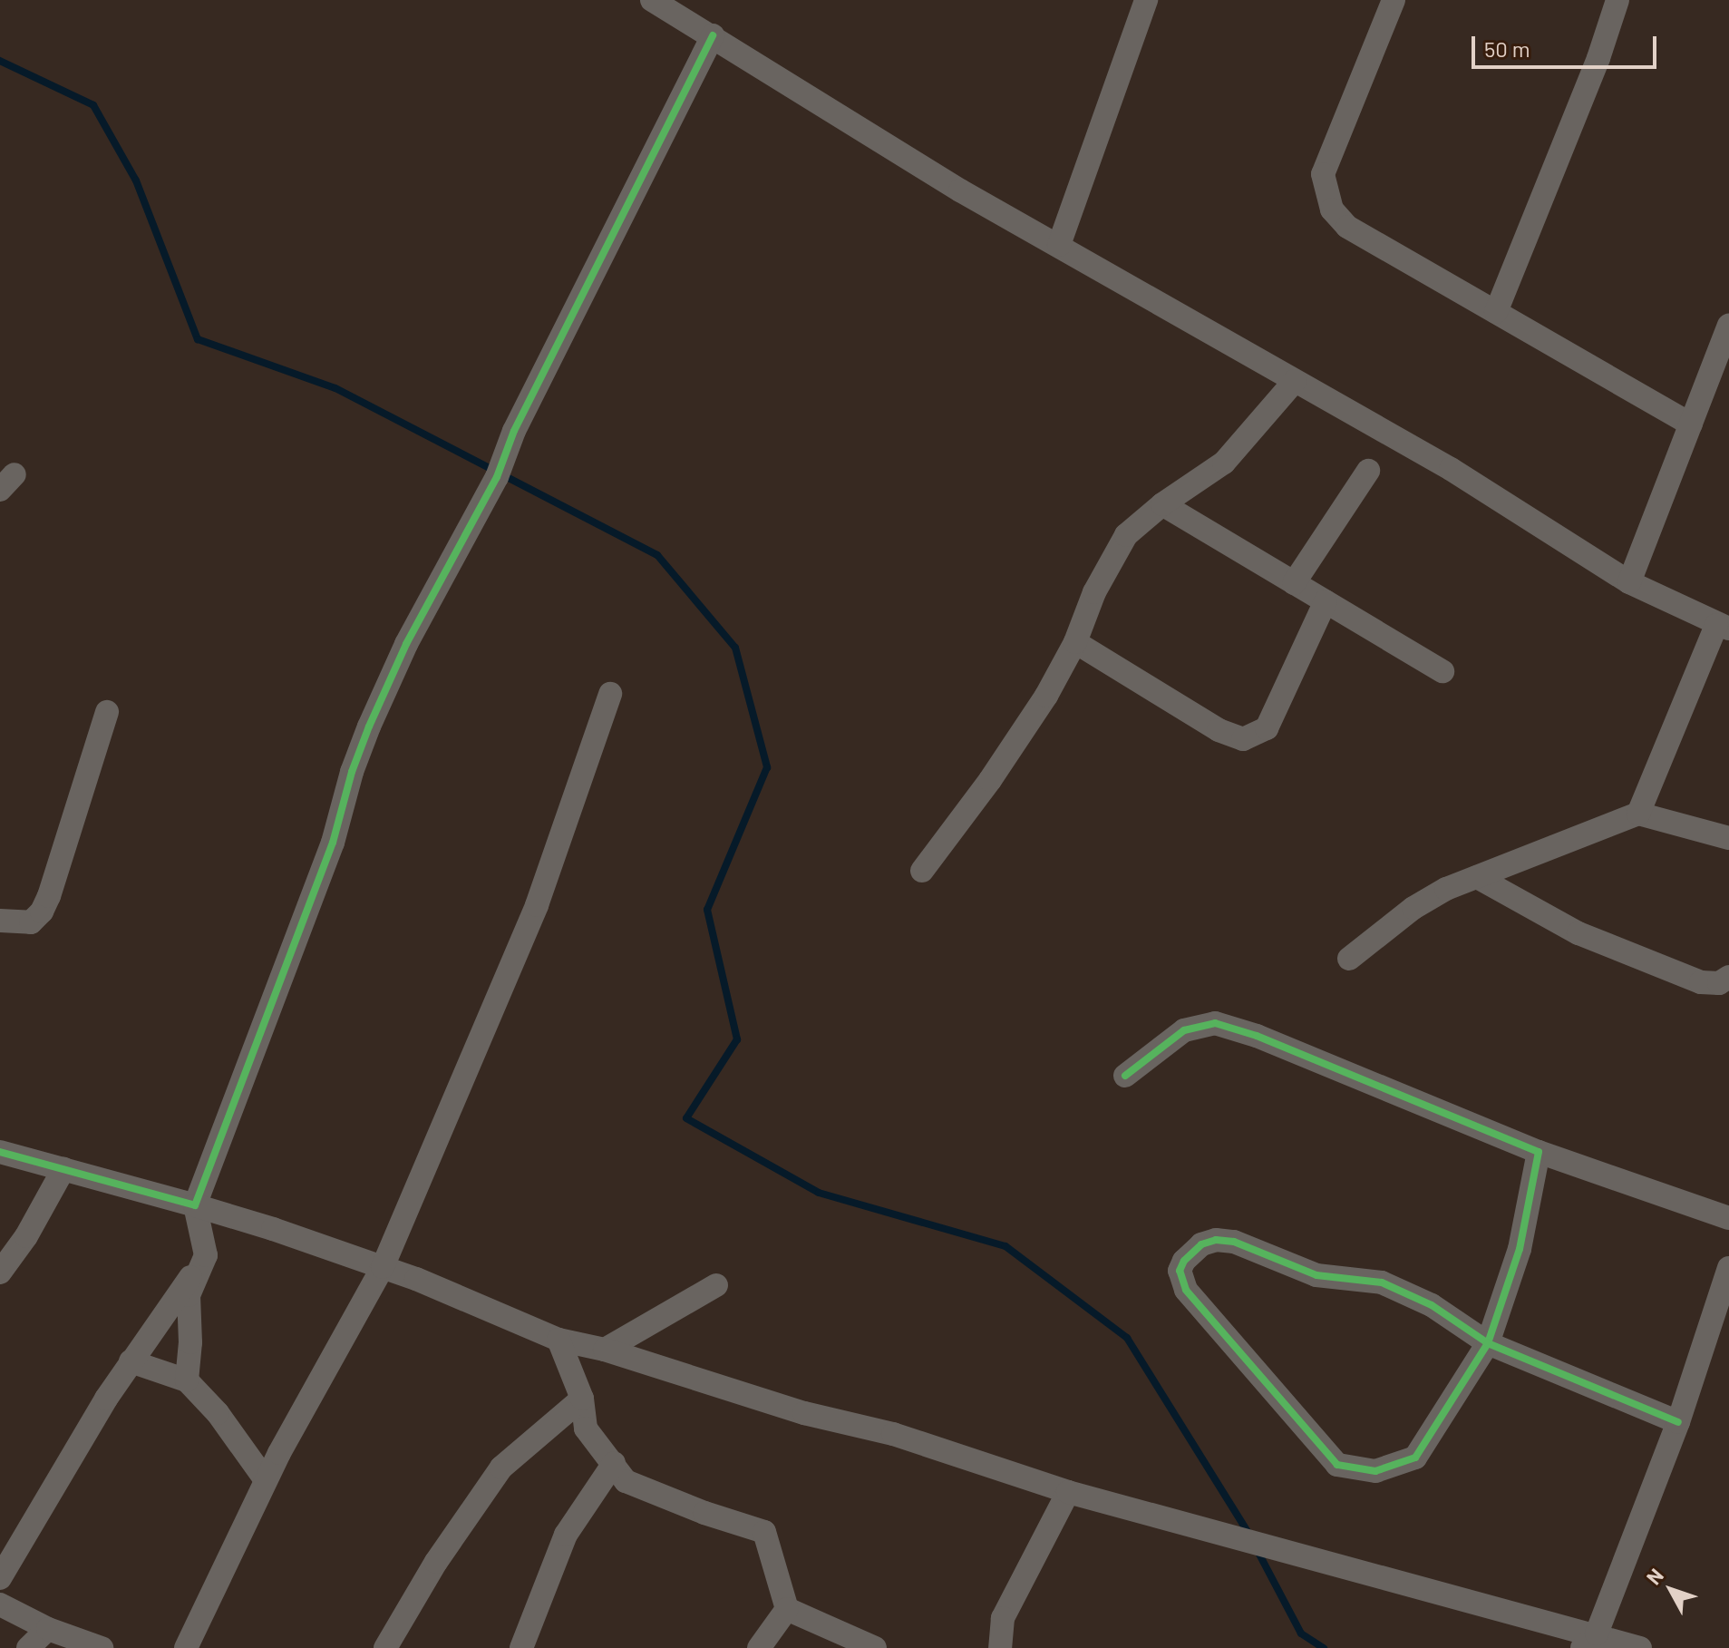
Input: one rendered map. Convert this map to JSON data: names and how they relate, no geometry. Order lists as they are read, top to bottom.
{
  "scale_bar": "50 m",
  "north": "top left"
}
